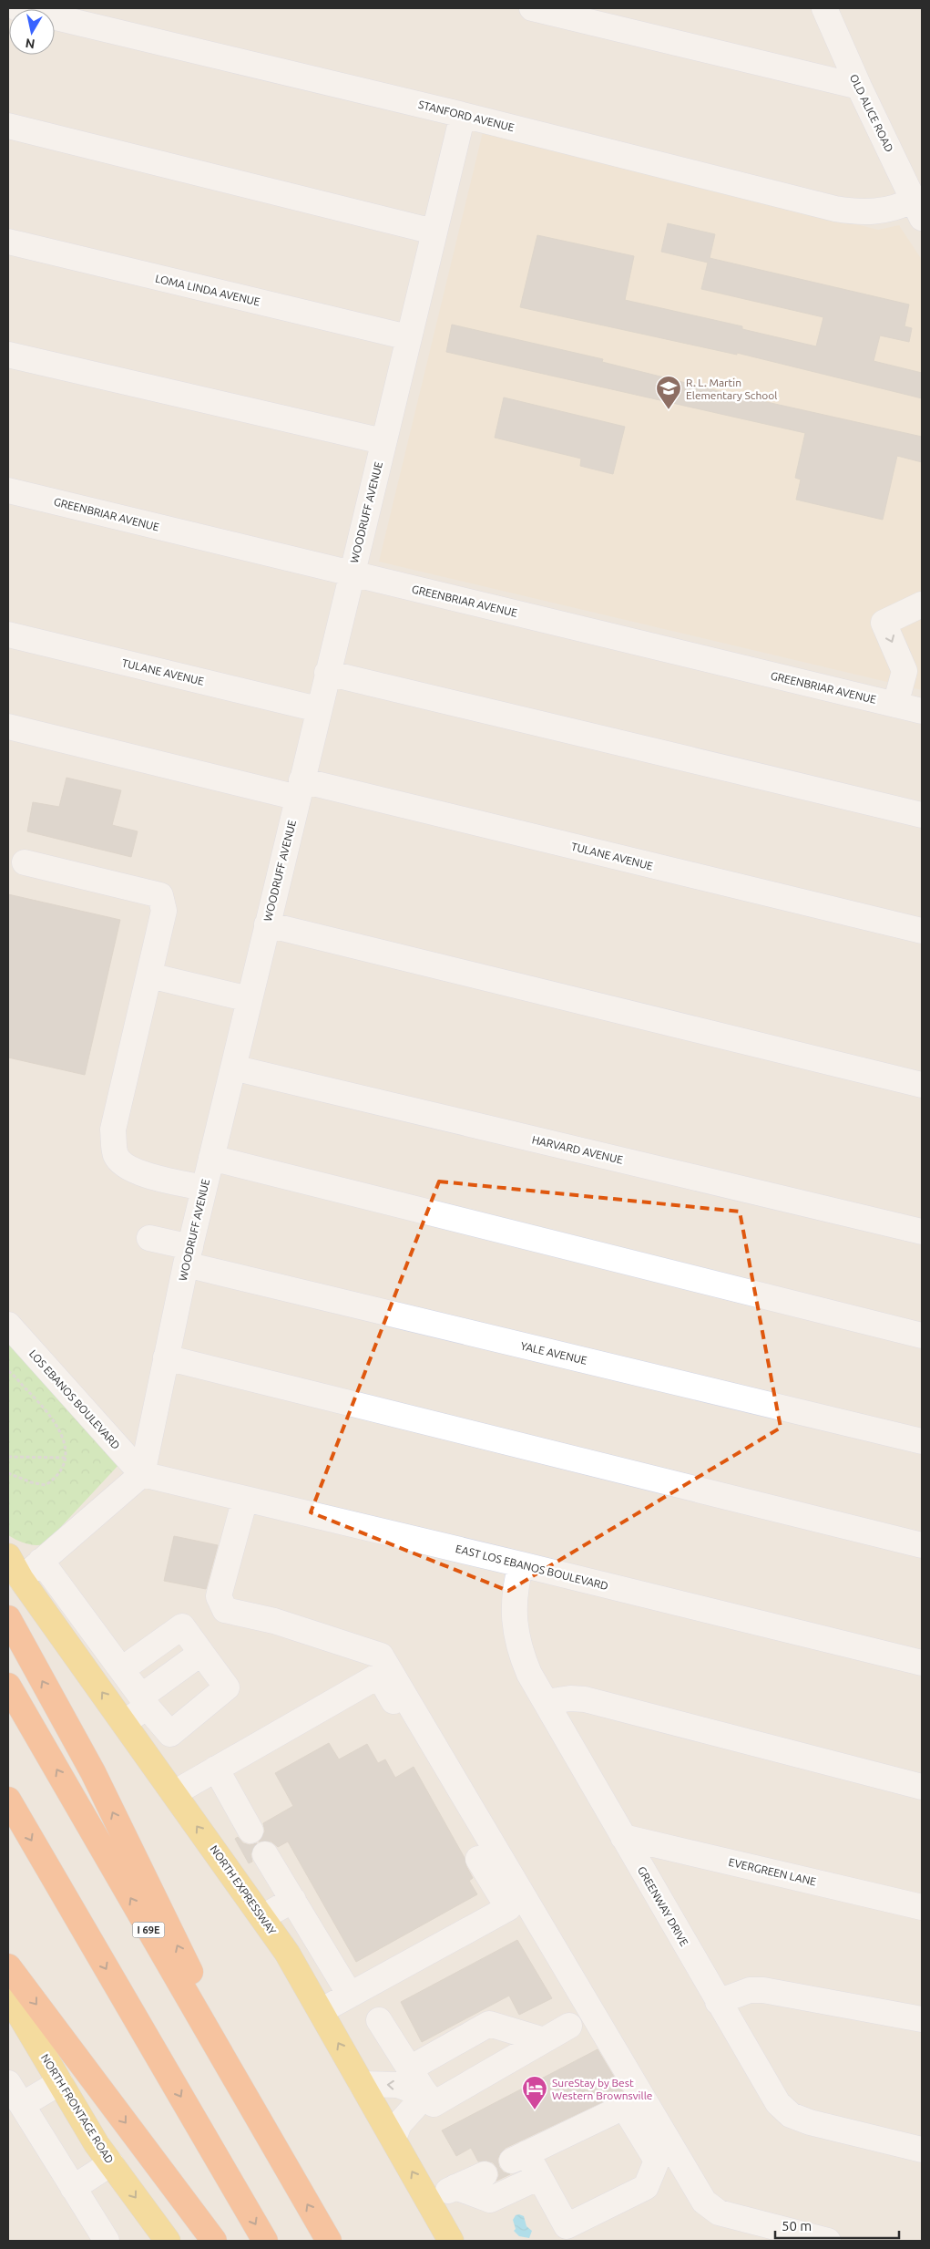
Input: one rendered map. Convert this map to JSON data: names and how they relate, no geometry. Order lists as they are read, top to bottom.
{
  "streets": {
    "highway": ["I 69E"],
    "main road": ["NORTH EXPRESSWAY", "NORTH FRONTAGE ROAD"],
    "street": [
      "OLD ALICE ROAD",
      "STANFORD AVENUE",
      "LOMA LINDA AVENUE",
      "WOODRUFF AVENUE",
      "GREENBRIAR AVENUE",
      "TULANE AVENUE",
      "HARVARD AVENUE",
      "YALE AVENUE",
      "LOS EBANOS BOULEVARD",
      "EAST LOS EBANOS BOULEVARD",
      "EVERGREEN LANE",
      "GREENWAY DRIVE"
    ]
  },
  "crossings": [
    ["OLD ALICE ROAD", "STANFORD AVENUE"],
    ["STANFORD AVENUE", "WOODRUFF AVENUE"],
    ["LOMA LINDA AVENUE", "WOODRUFF AVENUE"],
    ["WOODRUFF AVENUE", "GREENBRIAR AVENUE"],
    ["WOODRUFF AVENUE", "TULANE AVENUE"],
    ["WOODRUFF AVENUE", "HARVARD AVENUE"],
    ["WOODRUFF AVENUE", "YALE AVENUE"],
    ["WOODRUFF AVENUE", "LOS EBANOS BOULEVARD"],
    ["WOODRUFF AVENUE", "EAST LOS EBANOS BOULEVARD"],
    ["LOS EBANOS BOULEVARD", "EAST LOS EBANOS BOULEVARD"],
    ["EAST LOS EBANOS BOULEVARD", "GREENWAY DRIVE"],
    ["EVERGREEN LANE", "GREENWAY DRIVE"]
  ],
  "one_way": ["NORTH EXPRESSWAY"],
  "places": {
    "school or university": ["R. L. Martin Elementary School"],
    "hotel": ["SureStay by Best Western Brownsville"]
  },
  "scale_bar": "50 m",
  "north": "bottom"
}
